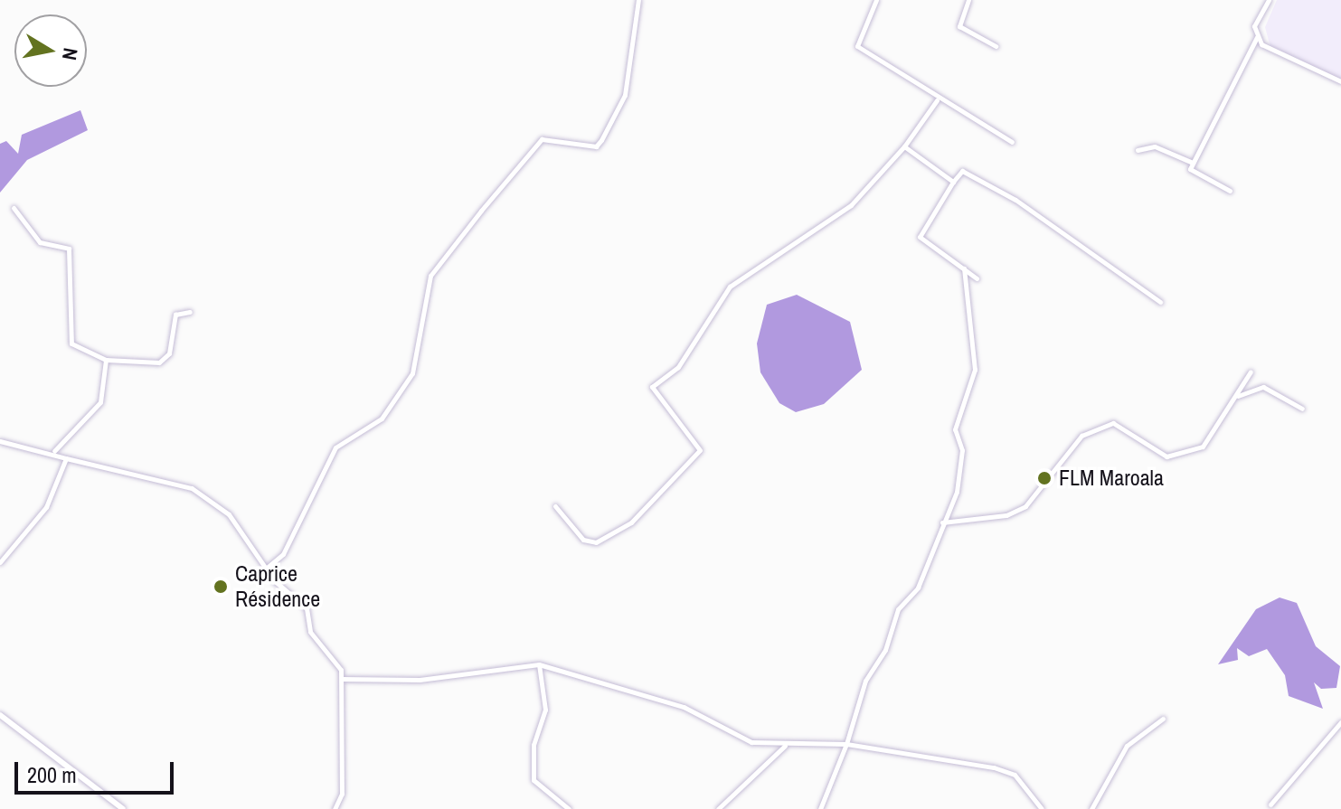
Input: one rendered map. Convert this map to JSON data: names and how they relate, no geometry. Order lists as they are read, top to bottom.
{
  "places": ["FLM Maroala", "Caprice Résidence"],
  "scale_bar": "200 m",
  "north": "right"
}
